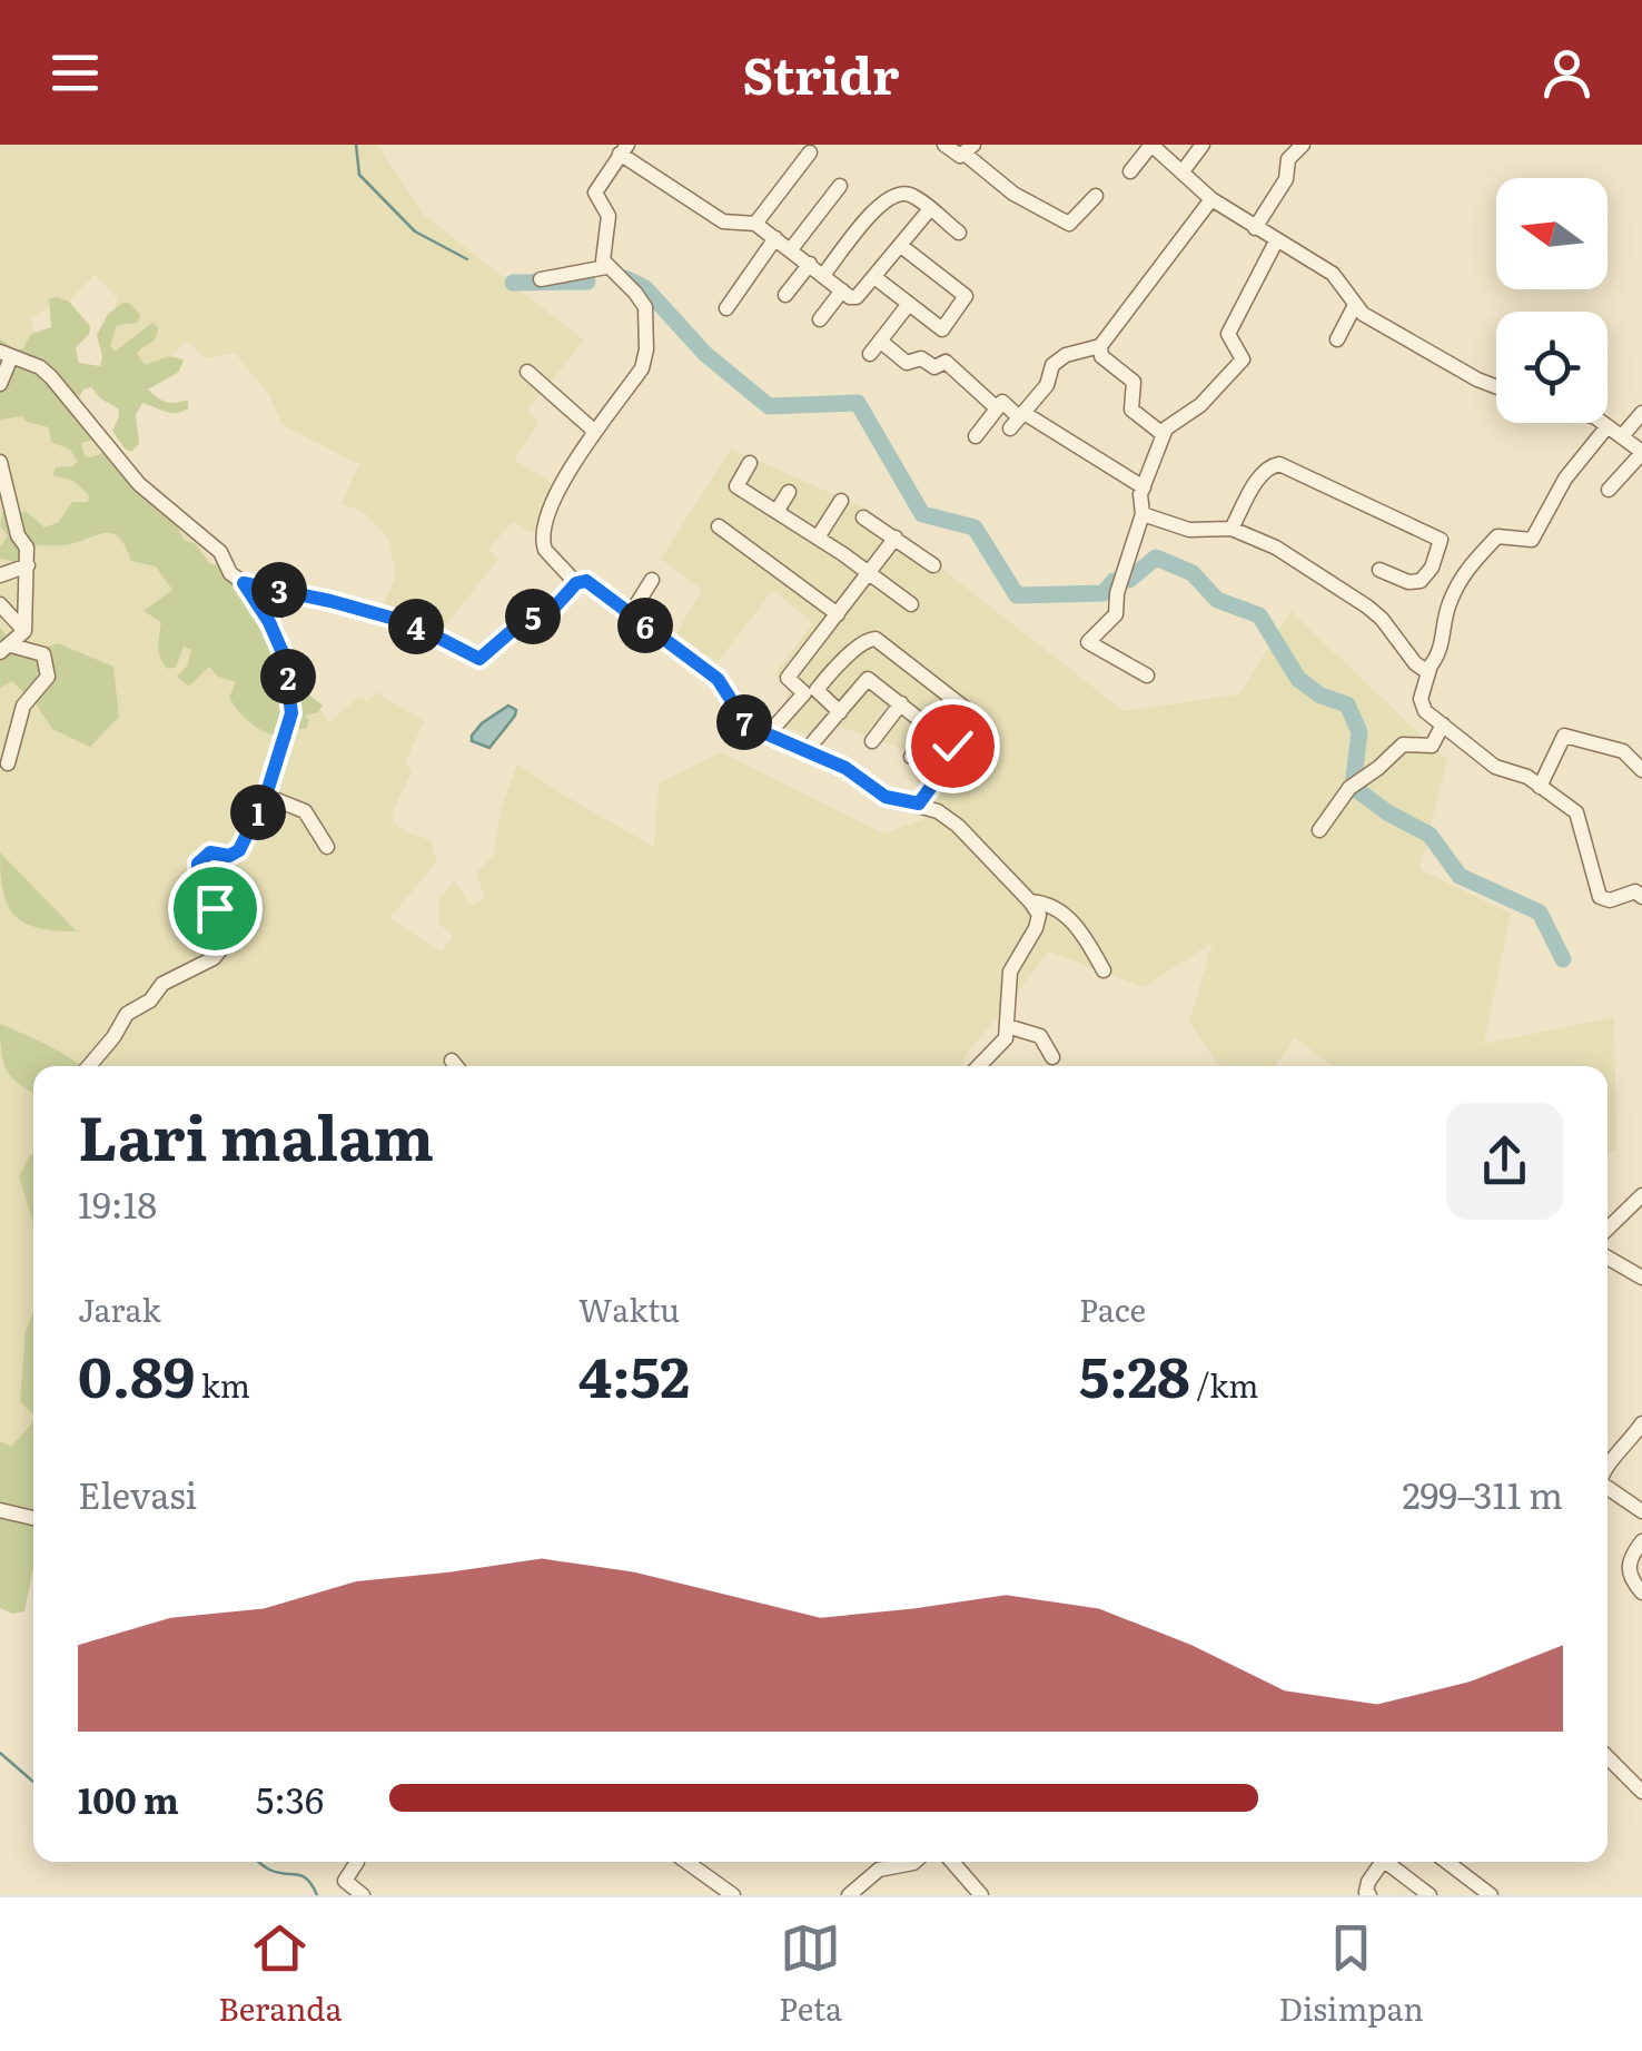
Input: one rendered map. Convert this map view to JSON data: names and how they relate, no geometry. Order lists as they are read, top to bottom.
{
  "north": "left",
  "page": {
    "header": "Stridr",
    "pins": [
      "3",
      "5",
      "6",
      "4",
      "2",
      "7",
      "1"
    ],
    "heading": ["Lari malam", "19:18"],
    "stats": [
      ["Jarak", "0.89 km"],
      ["Waktu", "4:52"],
      ["Pace", "5:28 /km"]
    ],
    "chart": ["Elevasi", "299–311 m"],
    "list": [
      {
        "name": "100 m",
        "note": "5:36"
      }
    ],
    "tabs": ["Beranda", "Peta", "Disimpan"]
  }
}
